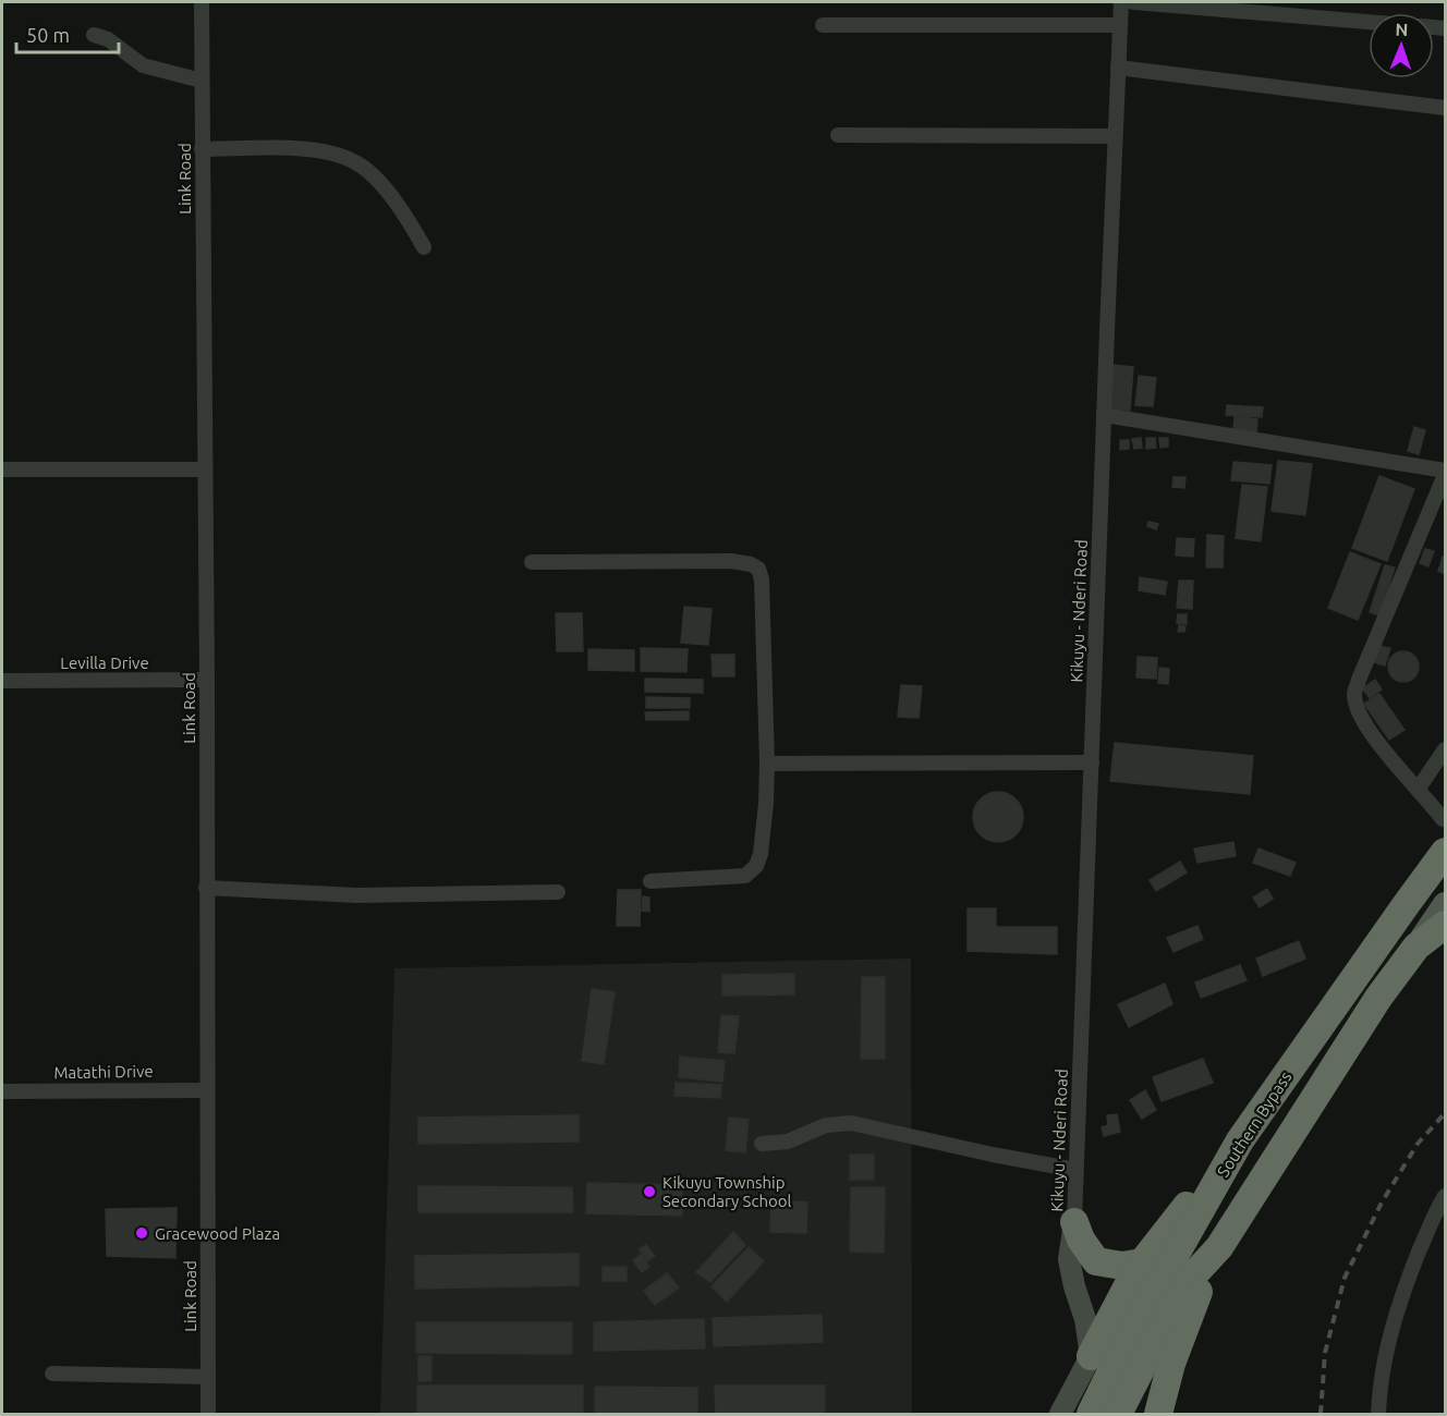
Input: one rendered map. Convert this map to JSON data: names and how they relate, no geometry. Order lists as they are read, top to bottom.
{
  "streets": {
    "highway": ["Southern Bypass"],
    "street": [
      "Link Road",
      "Kikuyu - Nderi Road",
      "Levilla Drive",
      "Matathi Drive"
    ]
  },
  "crossings": [
    ["Link Road", "Levilla Drive"],
    ["Link Road", "Matathi Drive"]
  ],
  "places": ["Kikuyu Township Secondary School", "Gracewood Plaza"],
  "scale_bar": "50 m",
  "north": "top"
}
